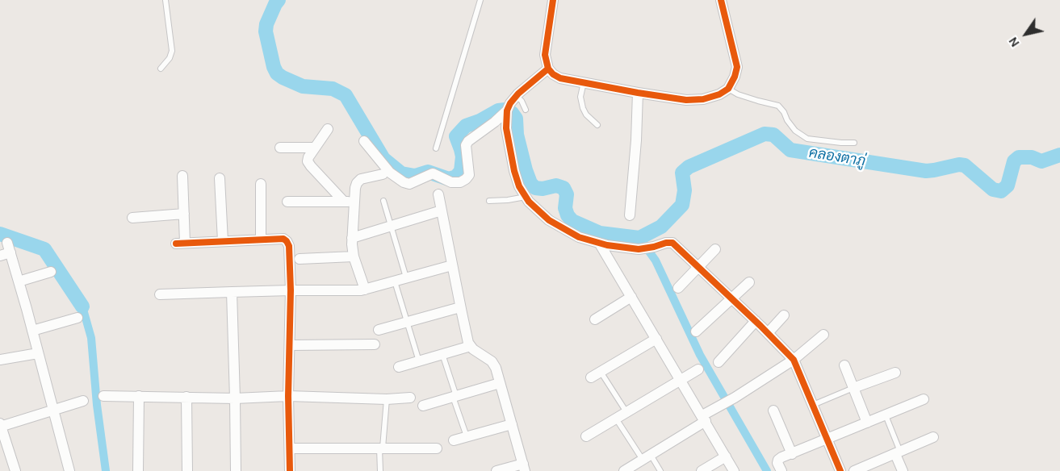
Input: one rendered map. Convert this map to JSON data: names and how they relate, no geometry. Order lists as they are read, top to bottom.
{
  "water": ["คลองตาภู่"],
  "north": "bottom left"
}
